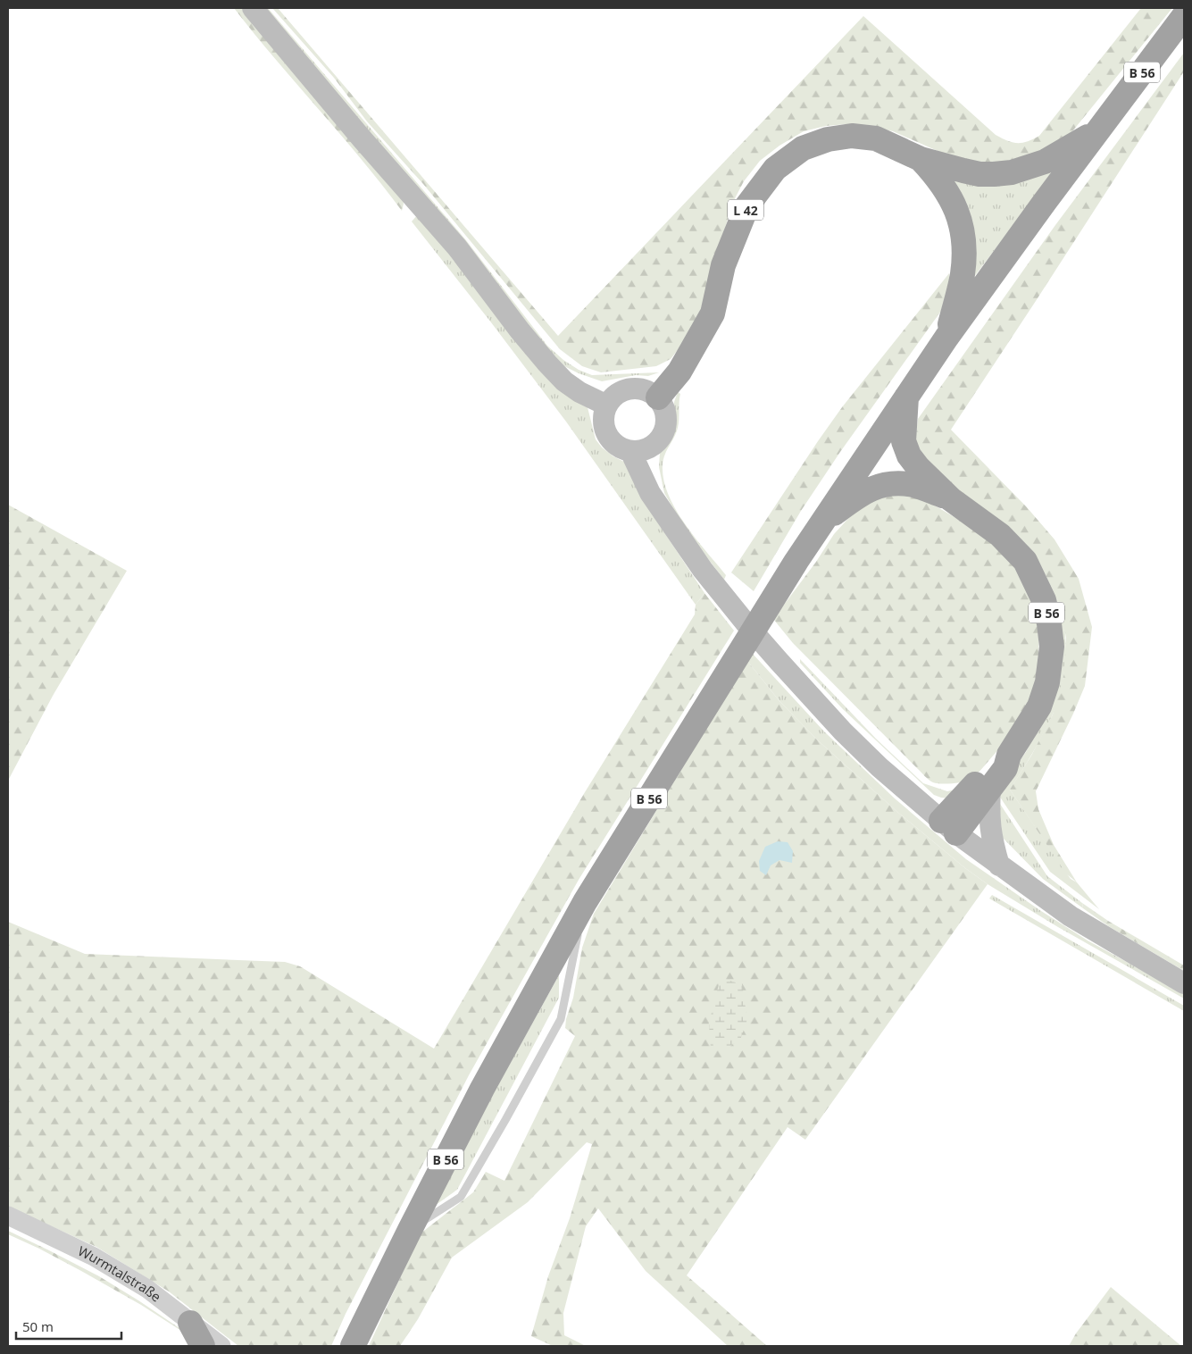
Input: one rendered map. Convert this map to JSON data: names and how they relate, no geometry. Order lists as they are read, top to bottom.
{
  "streets": {
    "highway": ["B 56", "L 42"],
    "street": ["Wurmtalstraße"]
  },
  "scale_bar": "50 m"
}
